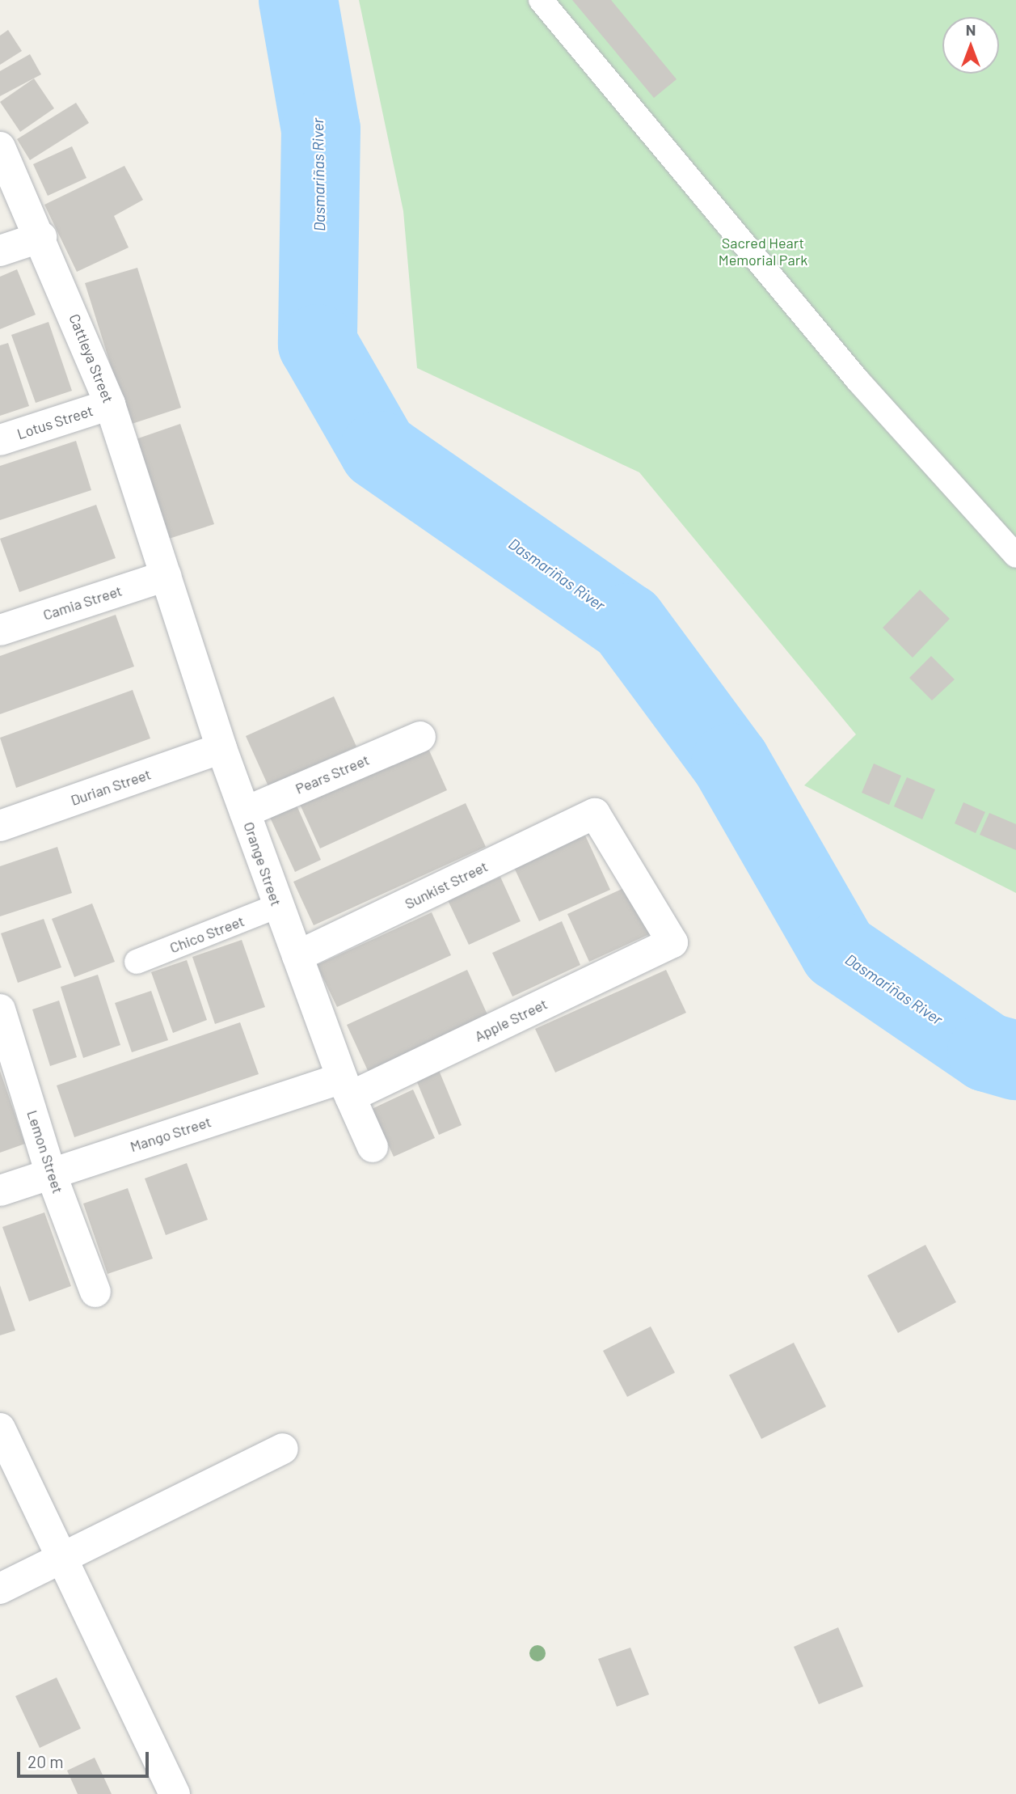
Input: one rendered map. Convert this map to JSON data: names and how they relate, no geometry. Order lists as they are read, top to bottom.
{
  "streets": {
    "street": [
      "Cattleya Street",
      "Lotus Street",
      "Camia Street",
      "Pears Street",
      "Durian Street",
      "Orange Street",
      "Sunkist Street",
      "Apple Street",
      "Mango Street",
      "Lemon Street"
    ],
    "lane": ["Chico Street"]
  },
  "crossings": [
    ["Cattleya Street", "Lotus Street"],
    ["Cattleya Street", "Camia Street"],
    ["Cattleya Street", "Orange Street"],
    ["Camia Street", "Orange Street"],
    ["Pears Street", "Orange Street"],
    ["Durian Street", "Orange Street"],
    ["Orange Street", "Sunkist Street"],
    ["Orange Street", "Chico Street"],
    ["Orange Street", "Apple Street"],
    ["Orange Street", "Mango Street"],
    ["Sunkist Street", "Apple Street"],
    ["Apple Street", "Mango Street"],
    ["Mango Street", "Lemon Street"]
  ],
  "water": ["Dasmariñas River"],
  "parks": ["Sacred Heart Memorial Park"],
  "scale_bar": "20 m",
  "north": "top"
}
